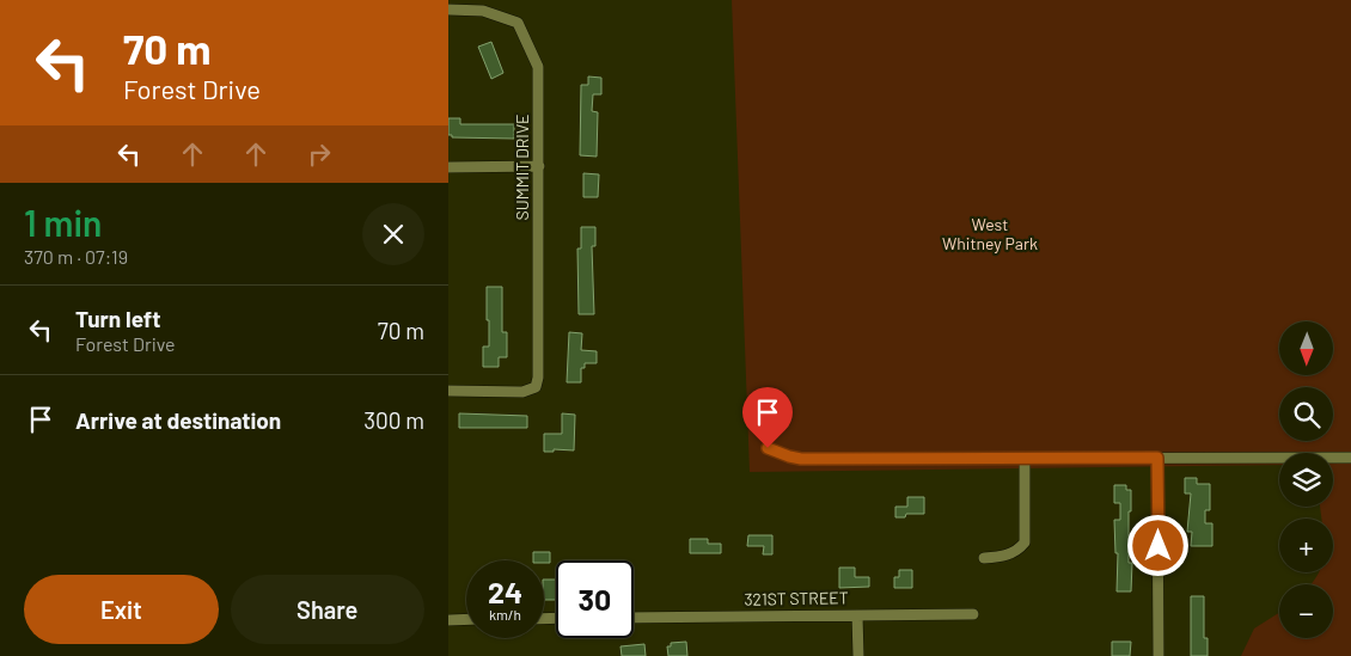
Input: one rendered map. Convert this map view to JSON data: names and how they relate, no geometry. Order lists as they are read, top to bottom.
{
  "streets": {
    "street": ["SUMMIT DRIVE", "321ST STREET"]
  },
  "parks": ["West Whitney Park"],
  "north": "bottom",
  "page": {
    "turn": ["70 m", "Forest Drive"],
    "heading": ["1 min", "370 m · 07:19"],
    "list": [
      {
        "name": "Turn left",
        "note": "Forest Drive",
        "value": "70 m"
      },
      {
        "name": "Arrive at destination",
        "value": "300 m"
      }
    ],
    "map_buttons": ["+", "−"],
    "speed": "24 km/h",
    "limit": "30",
    "buttons": ["Exit", "Share"]
  }
}
